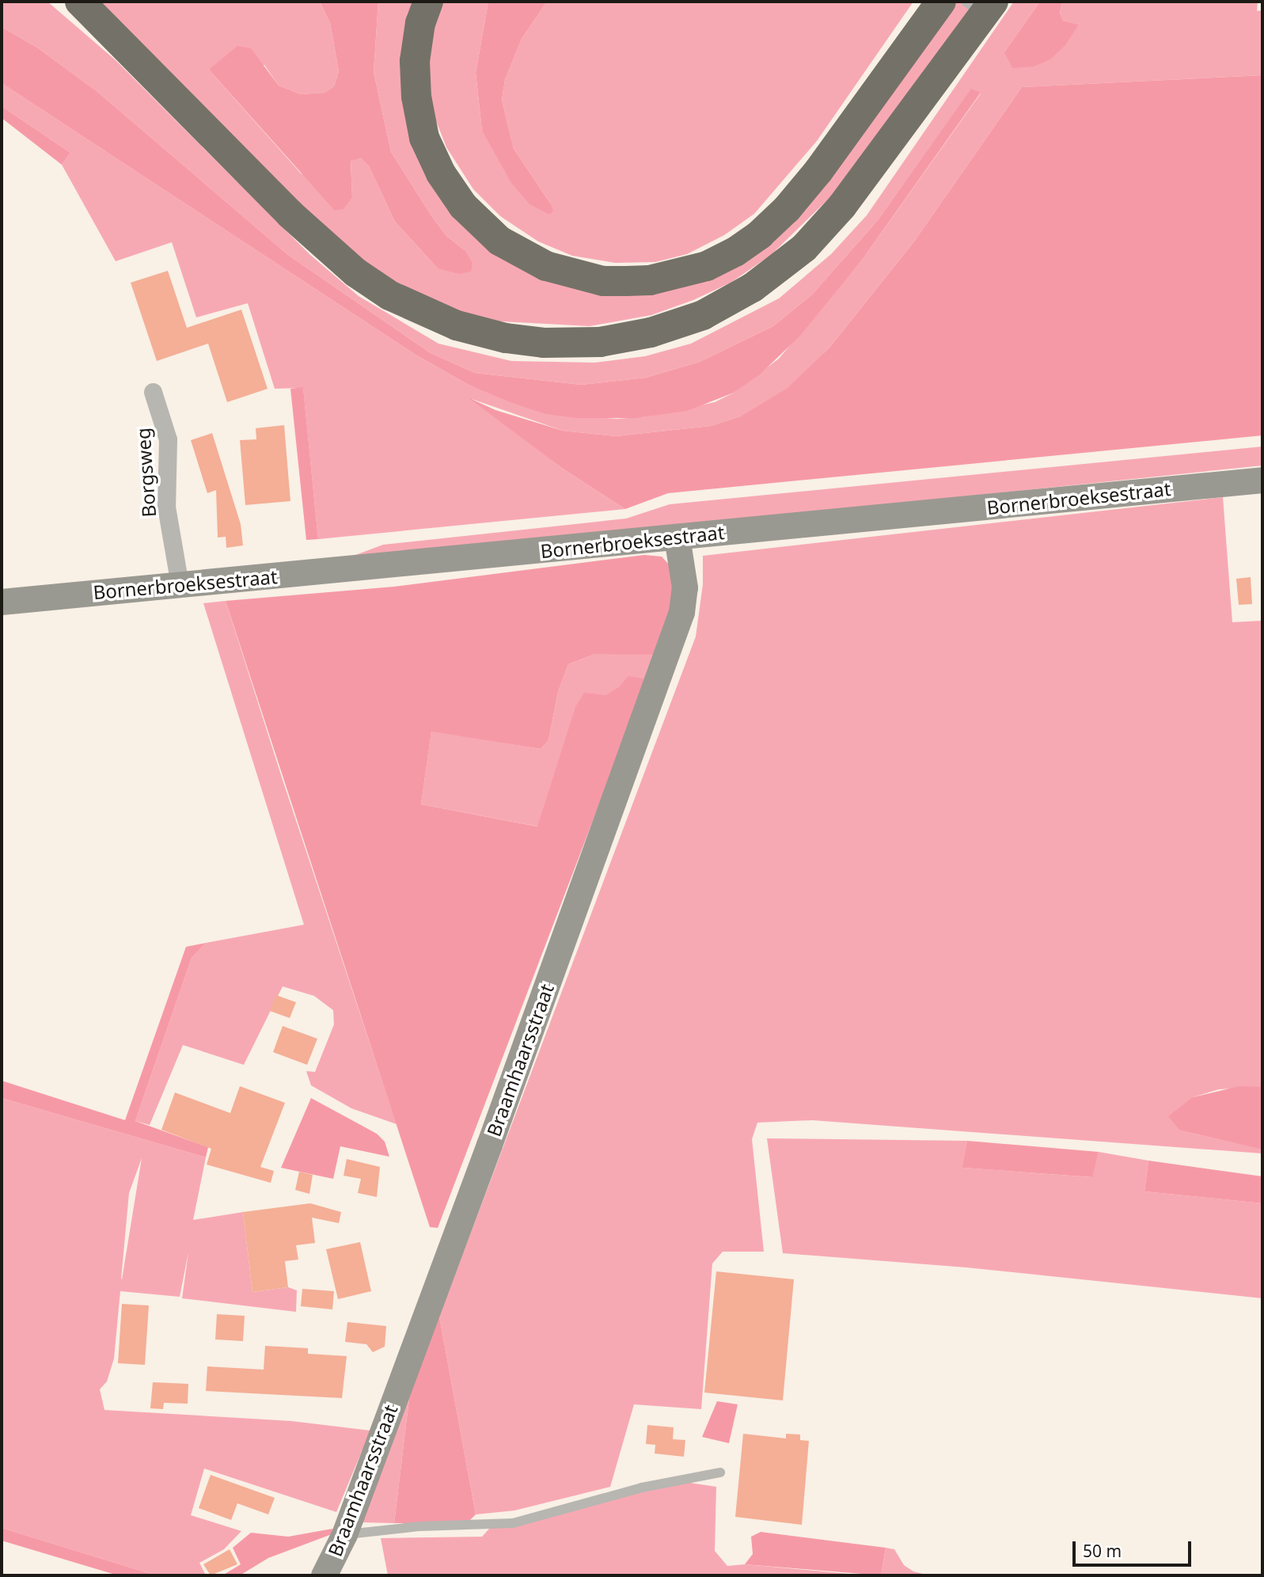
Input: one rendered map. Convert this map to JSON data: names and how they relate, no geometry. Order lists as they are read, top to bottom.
{
  "streets": {
    "main road": ["Bornerbroeksestraat", "Braamhaarsstraat"],
    "street": ["Borgsweg"]
  },
  "crossings": [
    ["Borgsweg", "Bornerbroeksestraat"],
    ["Bornerbroeksestraat", "Braamhaarsstraat"]
  ],
  "scale_bar": "50 m"
}
